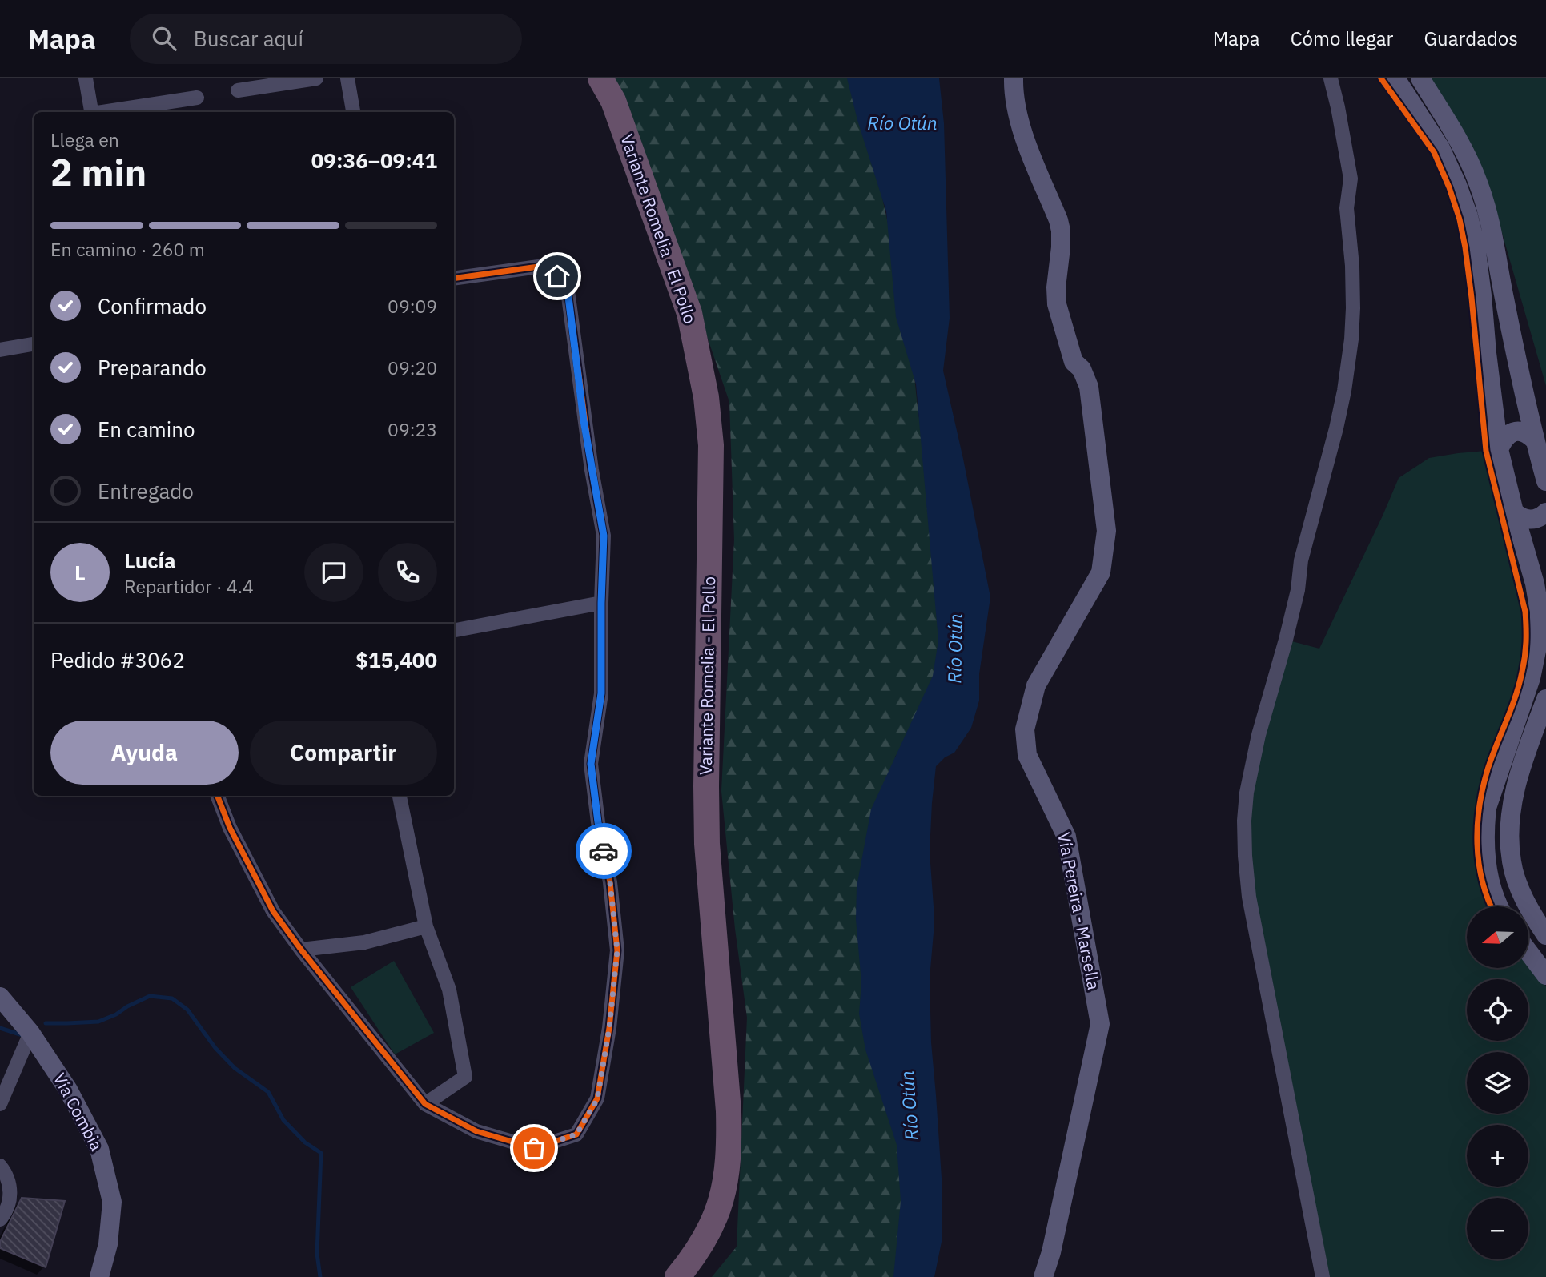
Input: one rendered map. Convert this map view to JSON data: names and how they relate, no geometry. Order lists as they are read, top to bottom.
{
  "streets": {
    "highway": ["Variante Romelia - El Pollo"],
    "main road": ["Vía Pereira - Marsella", "Vía Combia"]
  },
  "water": ["Río Otún"],
  "north": "left",
  "page": {
    "header": "Mapa",
    "search": "Buscar aquí",
    "nav": ["Mapa", "Cómo llegar", "Guardados"],
    "heading": ["2 min", "Llega en", "09:36–09:41"],
    "panel": [
      "Lucía",
      "Repartidor · 4.4",
      "Pedido #3062",
      "$15,400"
    ],
    "bar": "En camino · 260 m",
    "list": [
      ["Confirmado", "09:09"],
      ["Preparando", "09:20"],
      ["En camino", "09:23"],
      "Entregado"
    ],
    "round": "L",
    "buttons": ["Ayuda", "Compartir"],
    "map_buttons": ["+", "−"]
  }
}
